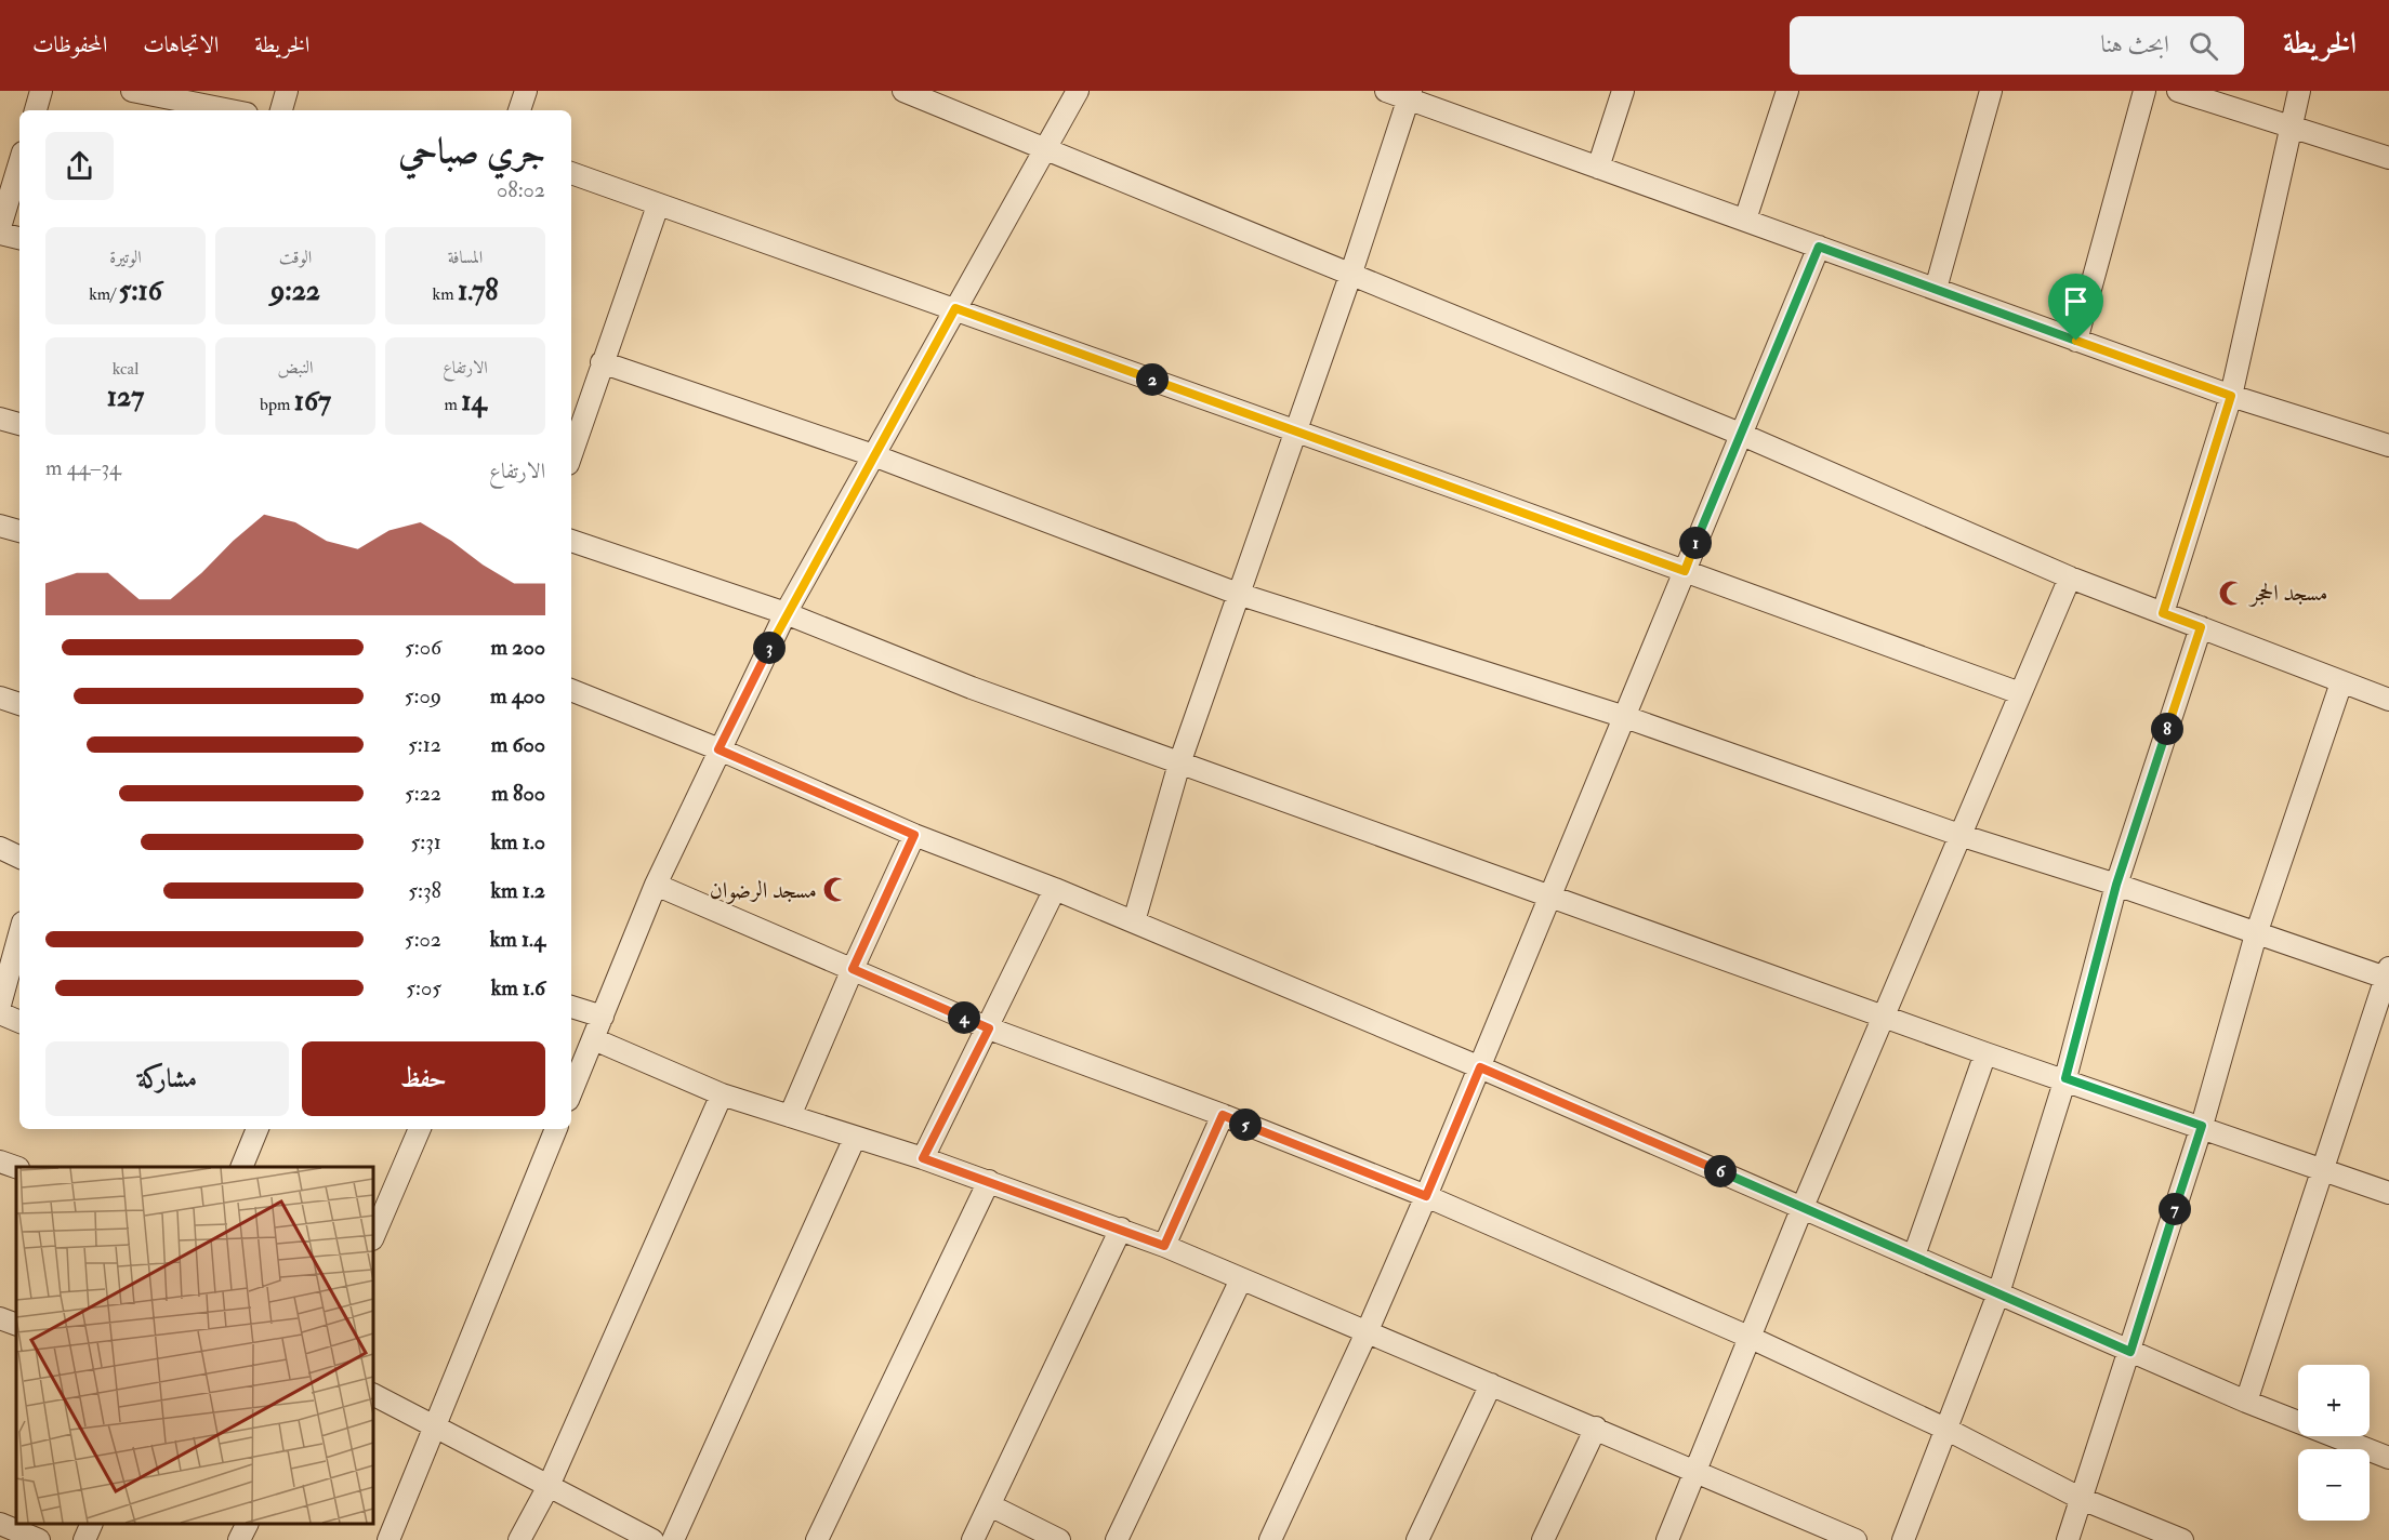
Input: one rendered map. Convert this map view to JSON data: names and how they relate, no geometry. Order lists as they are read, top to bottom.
{
  "places": {
    "mosque": ["مسجد الحجر", "مسجد الرضوان"]
  },
  "page": {
    "header": "الخريطة",
    "search": "ابحث هنا",
    "nav": ["الخريطة", "الاتجاهات", "المحفوظات"],
    "heading": ["جري صباحي", "08:02"],
    "stats": [
      ["المسافة", "1.78 km"],
      ["الوقت", "9:22"],
      ["الوتيرة", "5:16 /km"],
      ["الارتفاع", "14 m"],
      ["النبض", "167 bpm"],
      ["kcal", "127"]
    ],
    "pins": [
      "2",
      "1",
      "3",
      "8",
      "4",
      "5",
      "6",
      "7"
    ],
    "chart": ["الارتفاع", "34–44 m"],
    "list": [
      {
        "name": "200 m",
        "note": "5:06"
      },
      {
        "name": "400 m",
        "note": "5:09"
      },
      {
        "name": "600 m",
        "note": "5:12"
      },
      {
        "name": "800 m",
        "note": "5:22"
      },
      {
        "name": "1.0 km",
        "note": "5:31"
      },
      {
        "name": "1.2 km",
        "note": "5:38"
      },
      {
        "name": "1.4 km",
        "note": "5:02"
      },
      {
        "name": "1.6 km",
        "note": "5:05"
      }
    ],
    "buttons": ["حفظ", "مشاركة"],
    "map_buttons": ["+", "−"]
  }
}
